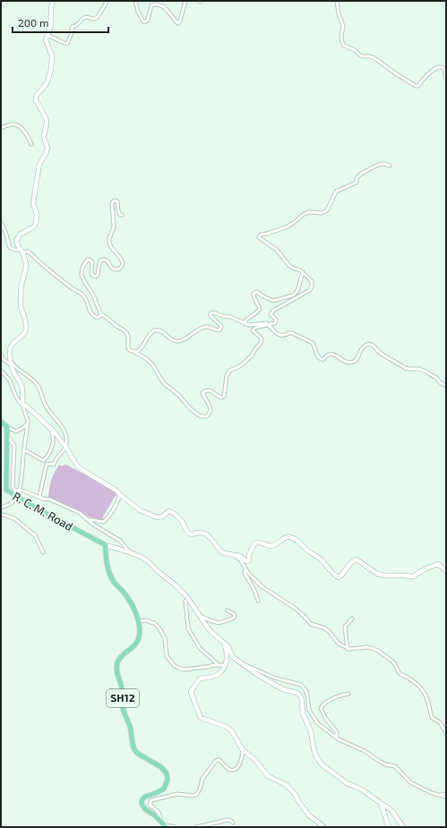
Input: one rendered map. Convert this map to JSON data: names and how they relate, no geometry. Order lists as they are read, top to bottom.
{
  "streets": {
    "main road": ["R. C. M. Road", "SH12"]
  },
  "crossings": [
    ["R. C. M. Road", "SH12"]
  ],
  "scale_bar": "200 m"
}
